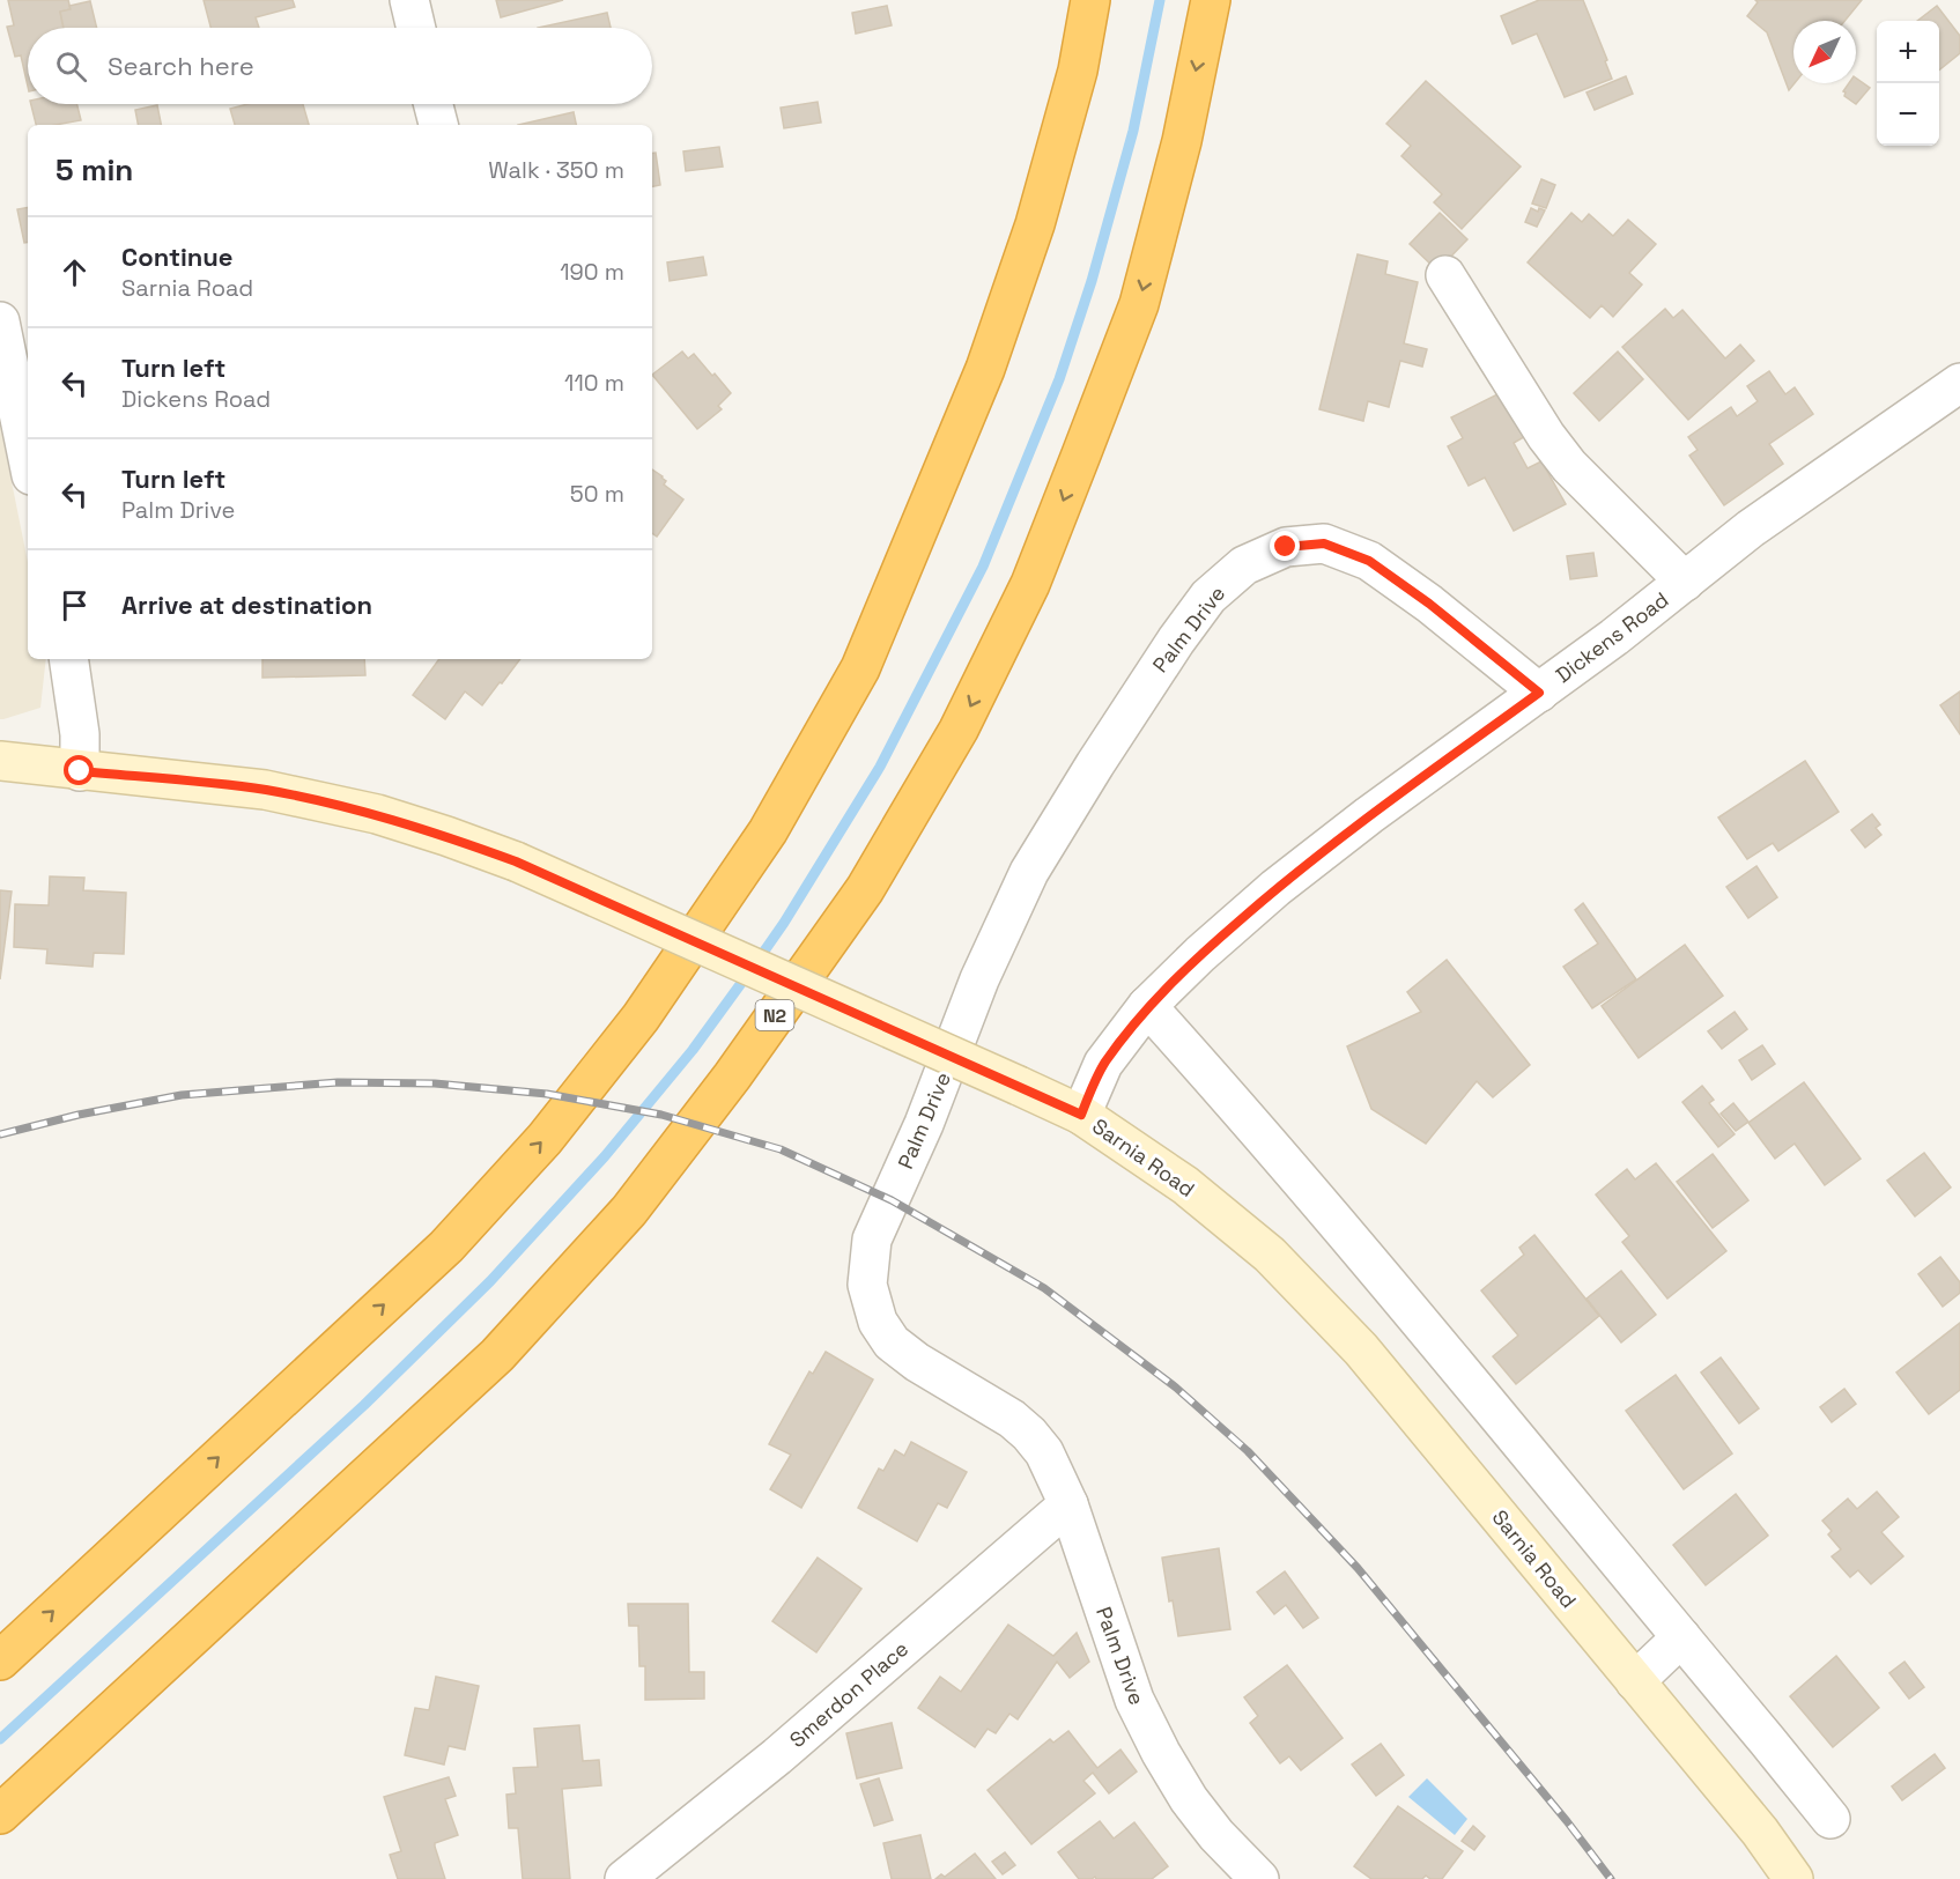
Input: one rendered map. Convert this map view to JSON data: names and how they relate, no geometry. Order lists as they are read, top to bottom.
{
  "streets": {
    "highway": ["N2"],
    "main road": ["Sarnia Road"],
    "street": ["Palm Drive", "Dickens Road", "Smerdon Place"]
  },
  "crossings": [
    ["Palm Drive", "Dickens Road"],
    ["Palm Drive", "Smerdon Place"],
    ["Dickens Road", "Sarnia Road"]
  ],
  "north": "bottom left",
  "page": {
    "map_buttons": ["+", "−"],
    "search": "Search here",
    "heading": ["5 min", "Walk · 350 m"],
    "list": [
      ["Continue", "Sarnia Road", "190 m"],
      ["Turn left", "Dickens Road", "110 m"],
      ["Turn left", "Palm Drive", "50 m"],
      "Arrive at destination"
    ]
  }
}
